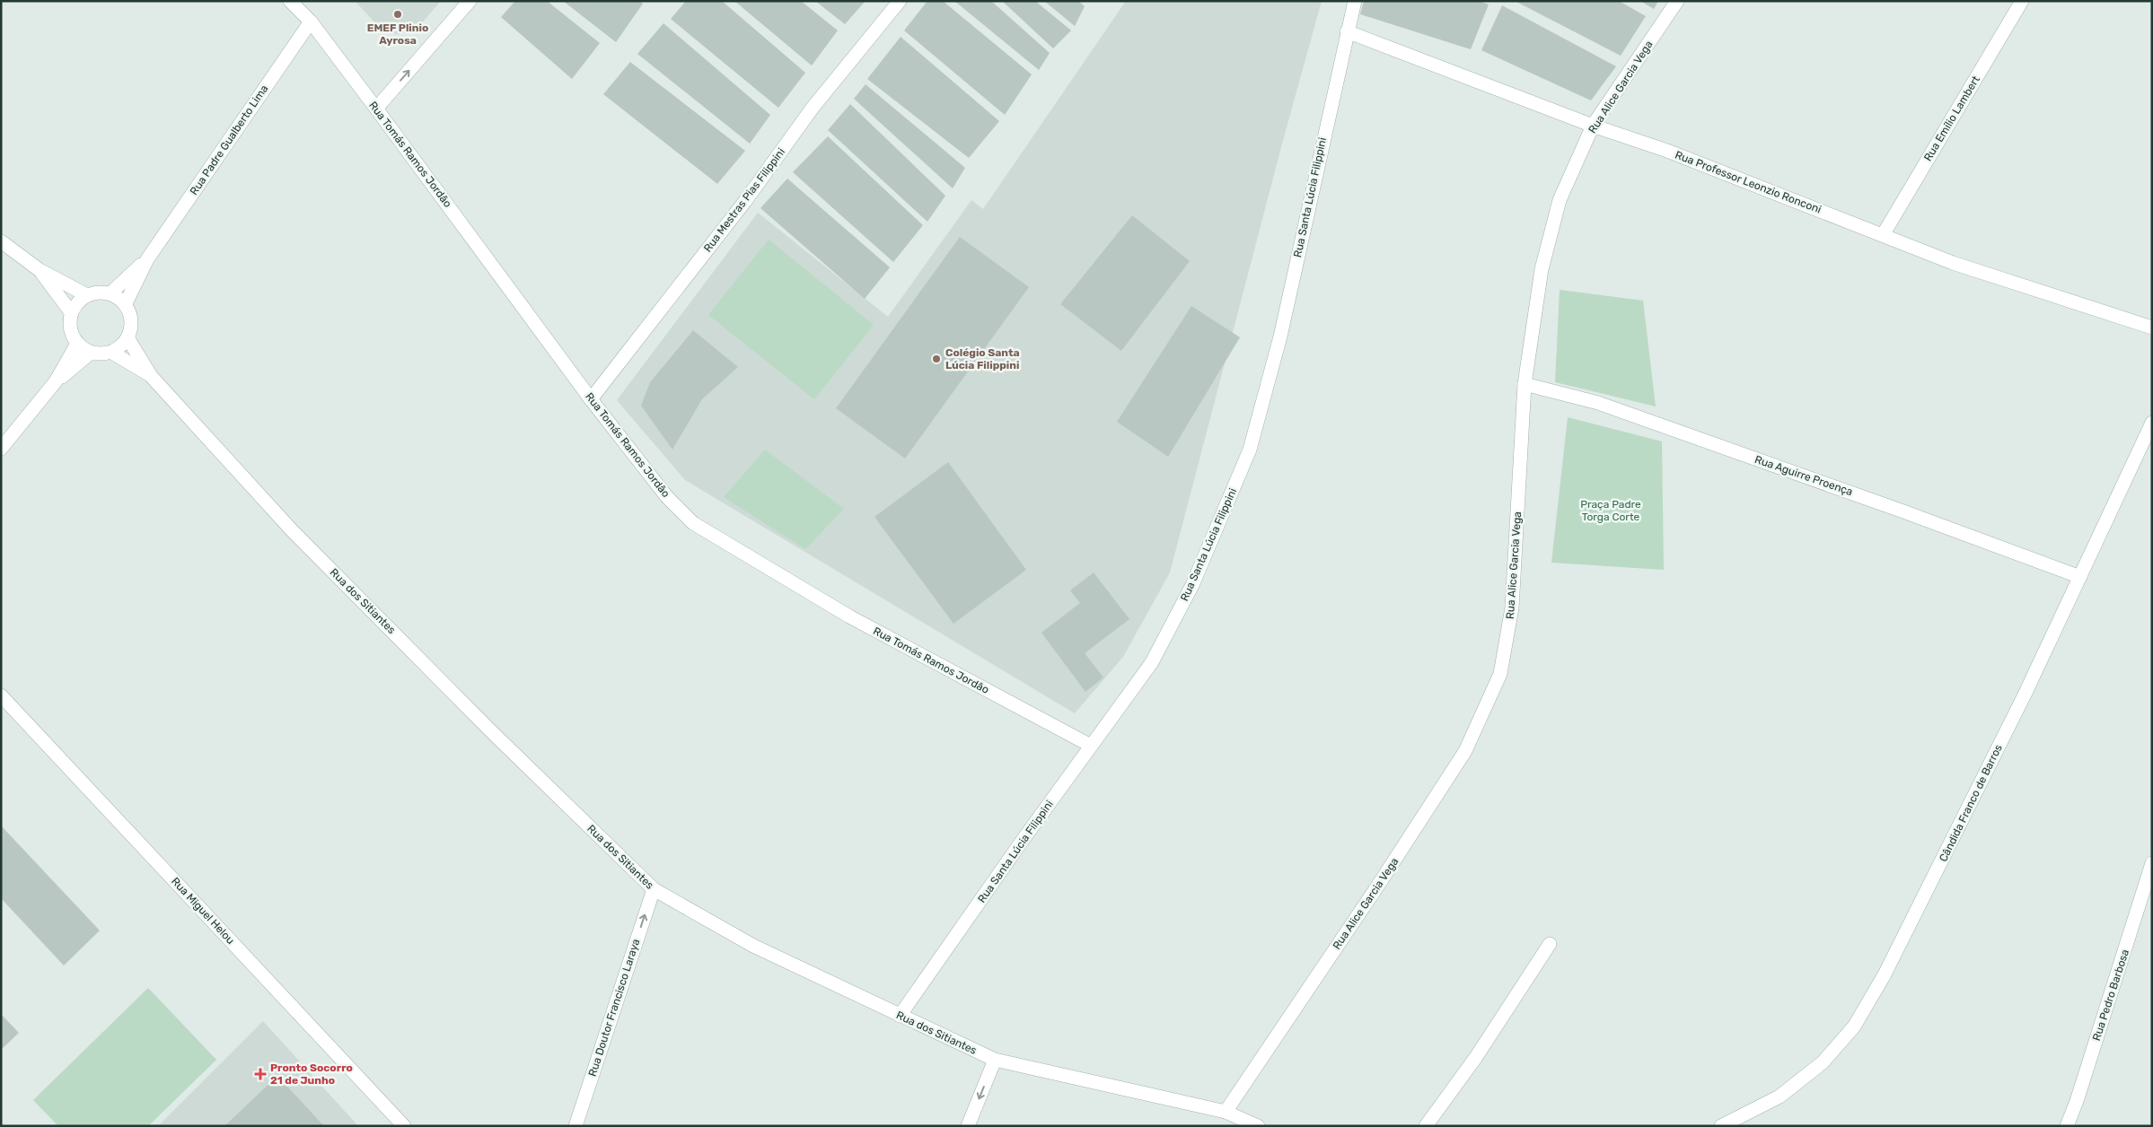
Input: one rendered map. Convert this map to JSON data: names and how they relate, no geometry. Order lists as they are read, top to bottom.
{
  "streets": {
    "street": [
      "Rua Alice Garcia Vega",
      "Rua Emílio Lambert",
      "Rua Padre Gualberto Lima",
      "Rua Tomás Ramos Jordão",
      "Rua Professor Leonzio Ronconi",
      "Rua Santa Lúcia Filippini",
      "Rua Mestras Pias Filippini",
      "Rua Aguirre Proença",
      "Rua dos Sitiantes",
      "Cândida Franco de Barros",
      "Rua Miguel Helou",
      "Rua Pedro Barbosa",
      "Rua Doutor Francisco Laraya"
    ]
  },
  "crossings": [
    ["Rua Alice Garcia Vega", "Rua Professor Leonzio Ronconi"],
    ["Rua Alice Garcia Vega", "Rua Aguirre Proença"],
    ["Rua Alice Garcia Vega", "Rua dos Sitiantes"],
    ["Rua Emílio Lambert", "Rua Professor Leonzio Ronconi"],
    ["Rua Padre Gualberto Lima", "Rua Tomás Ramos Jordão"],
    ["Rua Padre Gualberto Lima", "Rua dos Sitiantes"],
    ["Rua Tomás Ramos Jordão", "Rua Santa Lúcia Filippini"],
    ["Rua Tomás Ramos Jordão", "Rua Mestras Pias Filippini"],
    ["Rua Professor Leonzio Ronconi", "Rua Santa Lúcia Filippini"],
    ["Rua Santa Lúcia Filippini", "Rua dos Sitiantes"],
    ["Rua Aguirre Proença", "Cândida Franco de Barros"],
    ["Rua dos Sitiantes", "Rua Doutor Francisco Laraya"]
  ],
  "one_way": ["Rua Doutor Francisco Laraya"],
  "parks": ["Praça Padre Torga Corte"],
  "places": {
    "other": ["EMEF Plinio Ayrosa", "Colégio Santa Lúcia Filippini"],
    "health": ["Pronto Socorro 21 de Junho"]
  }
}
